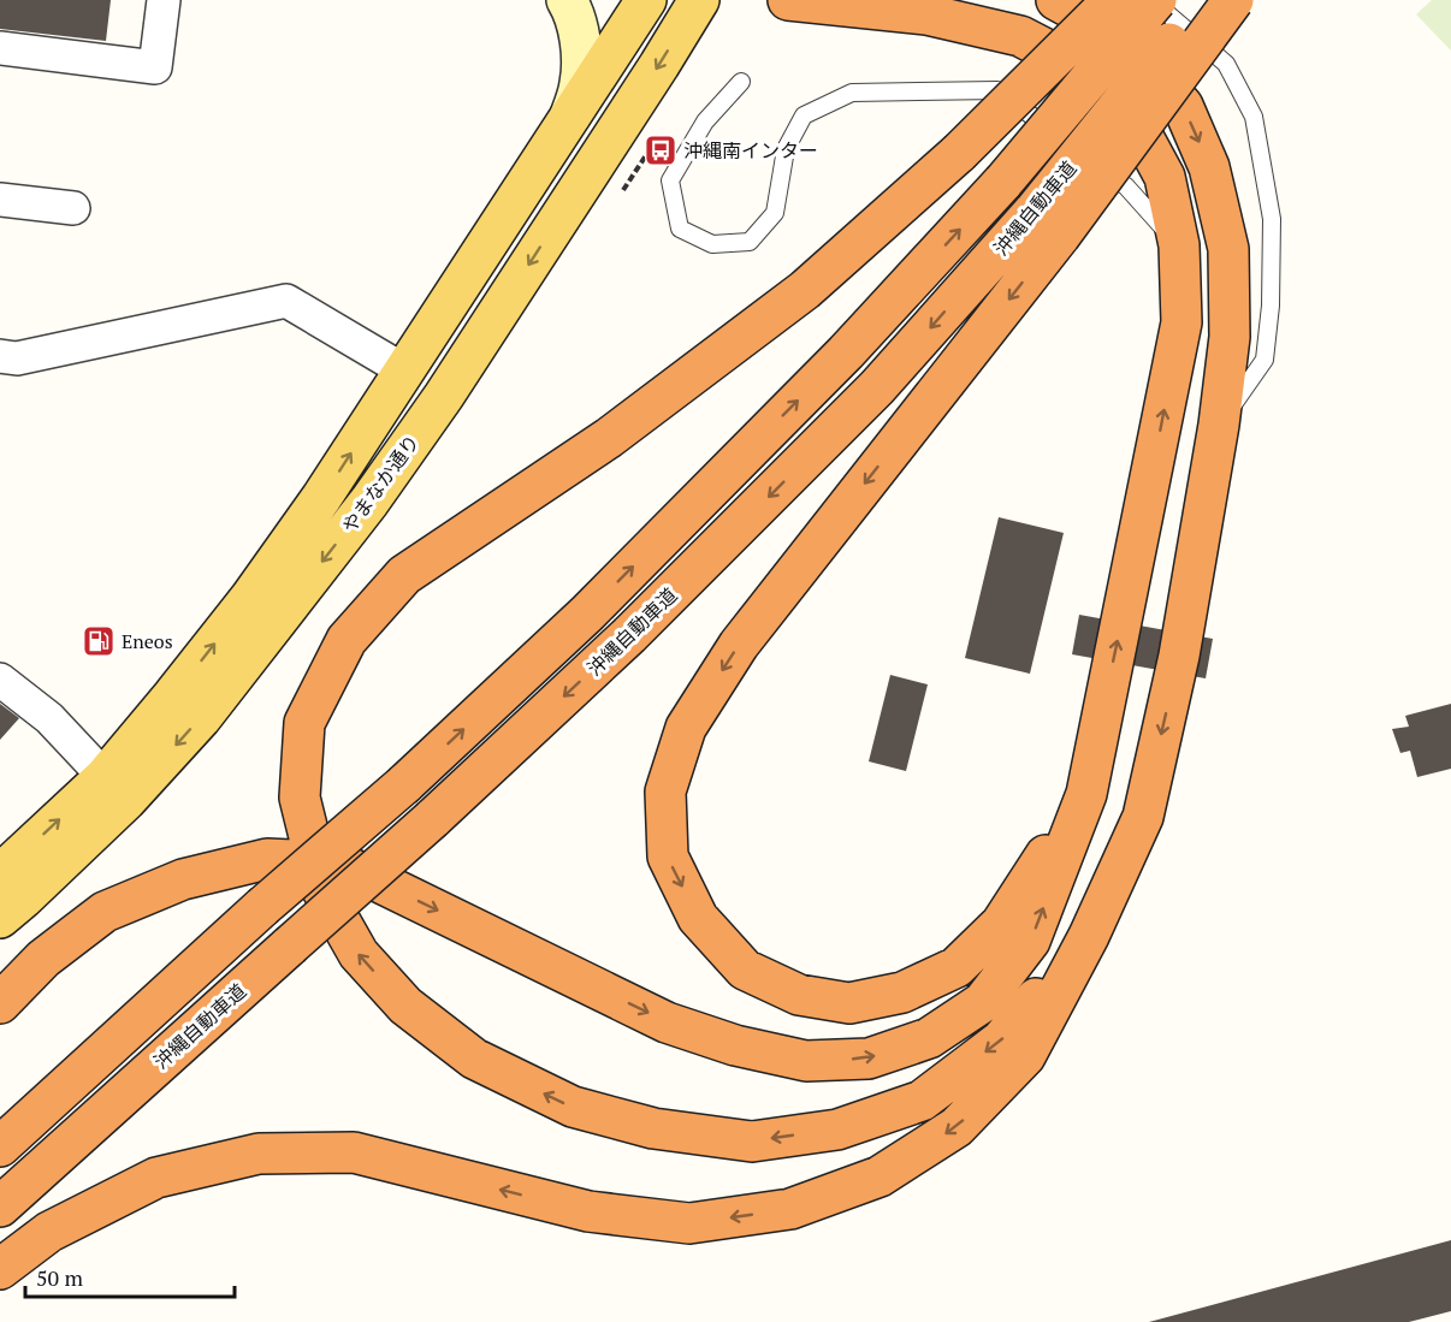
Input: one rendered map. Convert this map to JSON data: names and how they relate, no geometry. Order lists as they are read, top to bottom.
{
  "streets": {
    "highway": ["沖縄自動車道"],
    "main road": ["やまなか通り"]
  },
  "places": {
    "bus stop": ["沖縄南インター"],
    "fuel station": ["Eneos"]
  },
  "scale_bar": "50 m"
}
